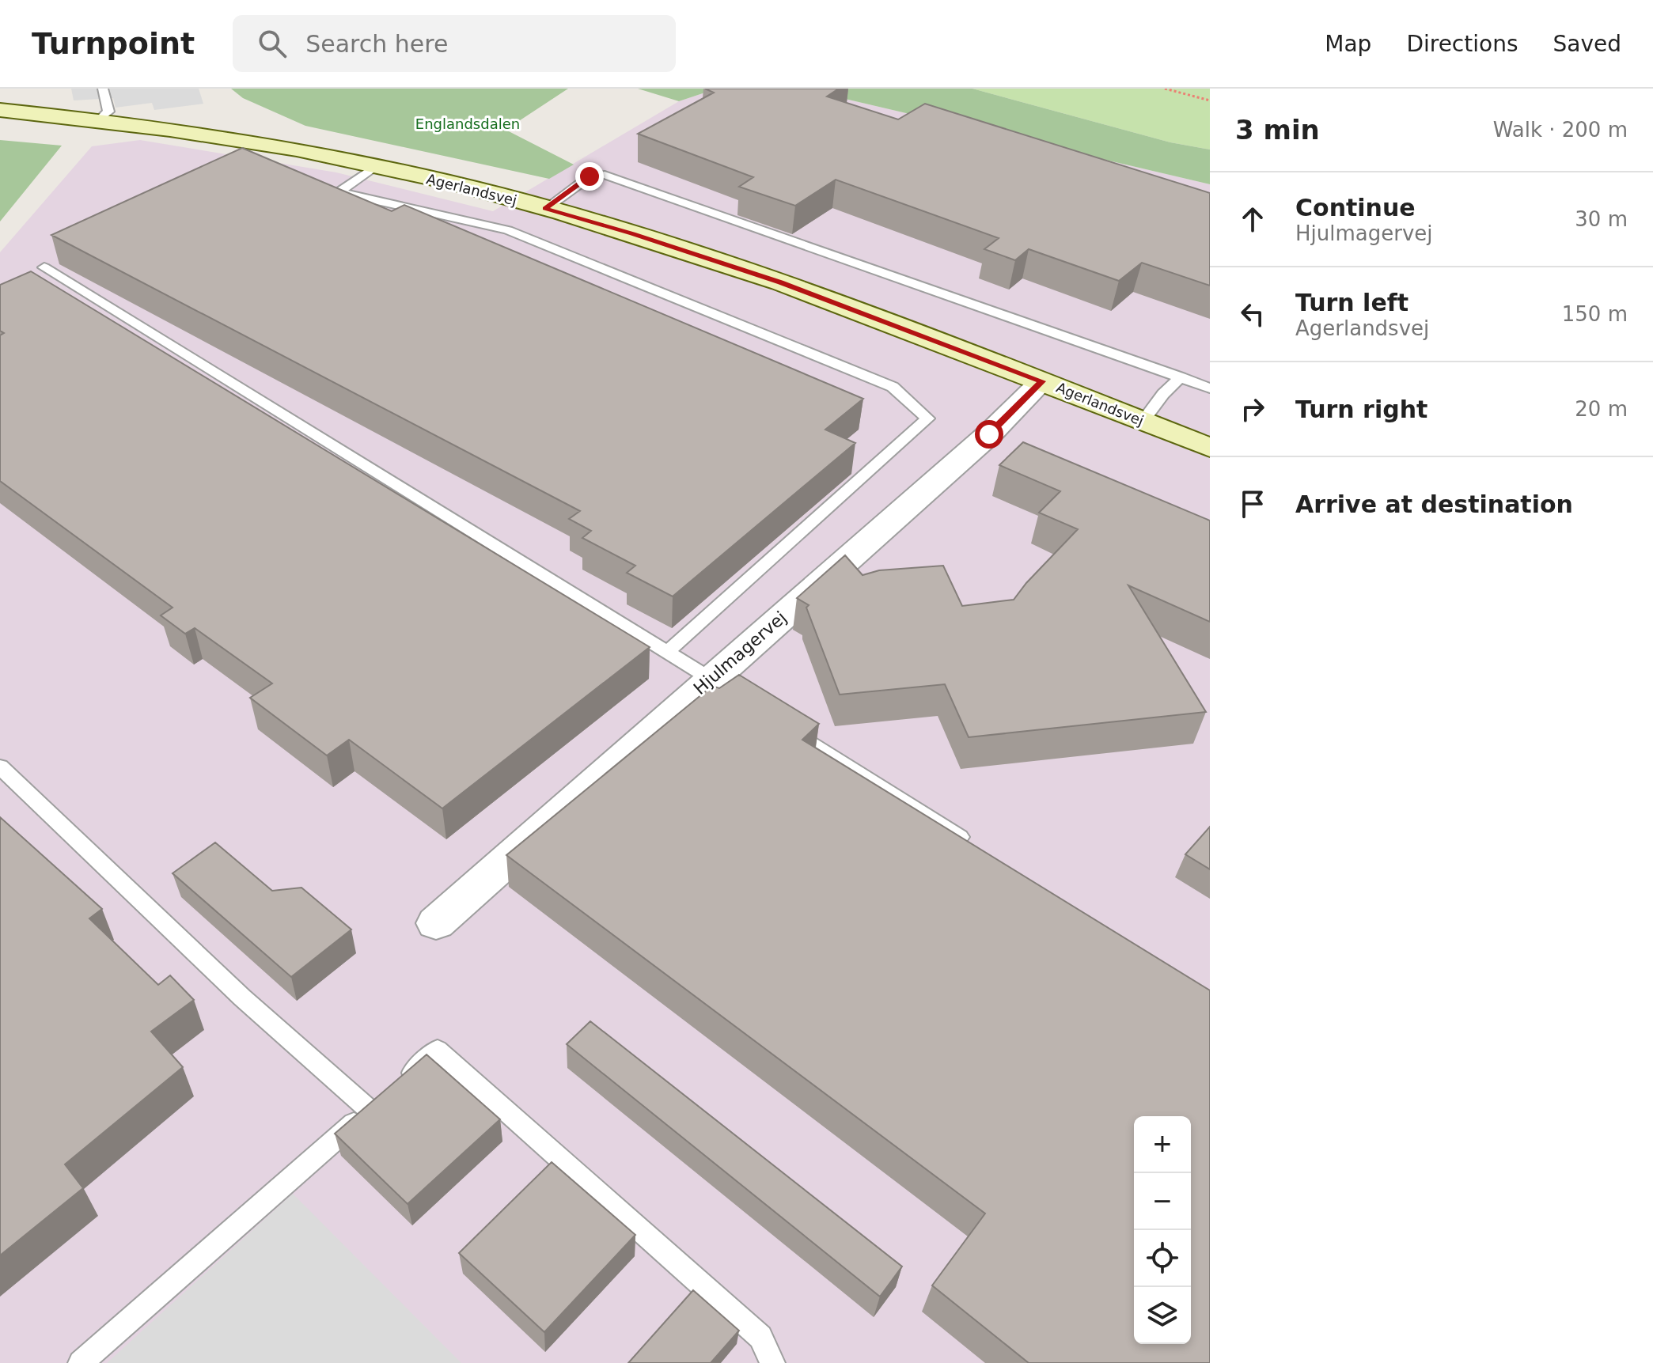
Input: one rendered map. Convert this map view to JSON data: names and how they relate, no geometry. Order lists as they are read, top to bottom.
{
  "streets": {
    "street": ["Agerlandsvej", "Hjulmagervej"]
  },
  "crossings": [
    ["Agerlandsvej", "Hjulmagervej"]
  ],
  "parks": ["Englandsdalen"],
  "page": {
    "header": "Turnpoint",
    "search": "Search here",
    "nav": ["Map", "Directions", "Saved"],
    "heading": ["3 min", "Walk · 200 m"],
    "list": [
      ["Continue", "Hjulmagervej", "30 m"],
      ["Turn left", "Agerlandsvej", "150 m"],
      ["Turn right", "20 m"],
      "Arrive at destination"
    ],
    "map_buttons": ["+", "−"]
  }
}
